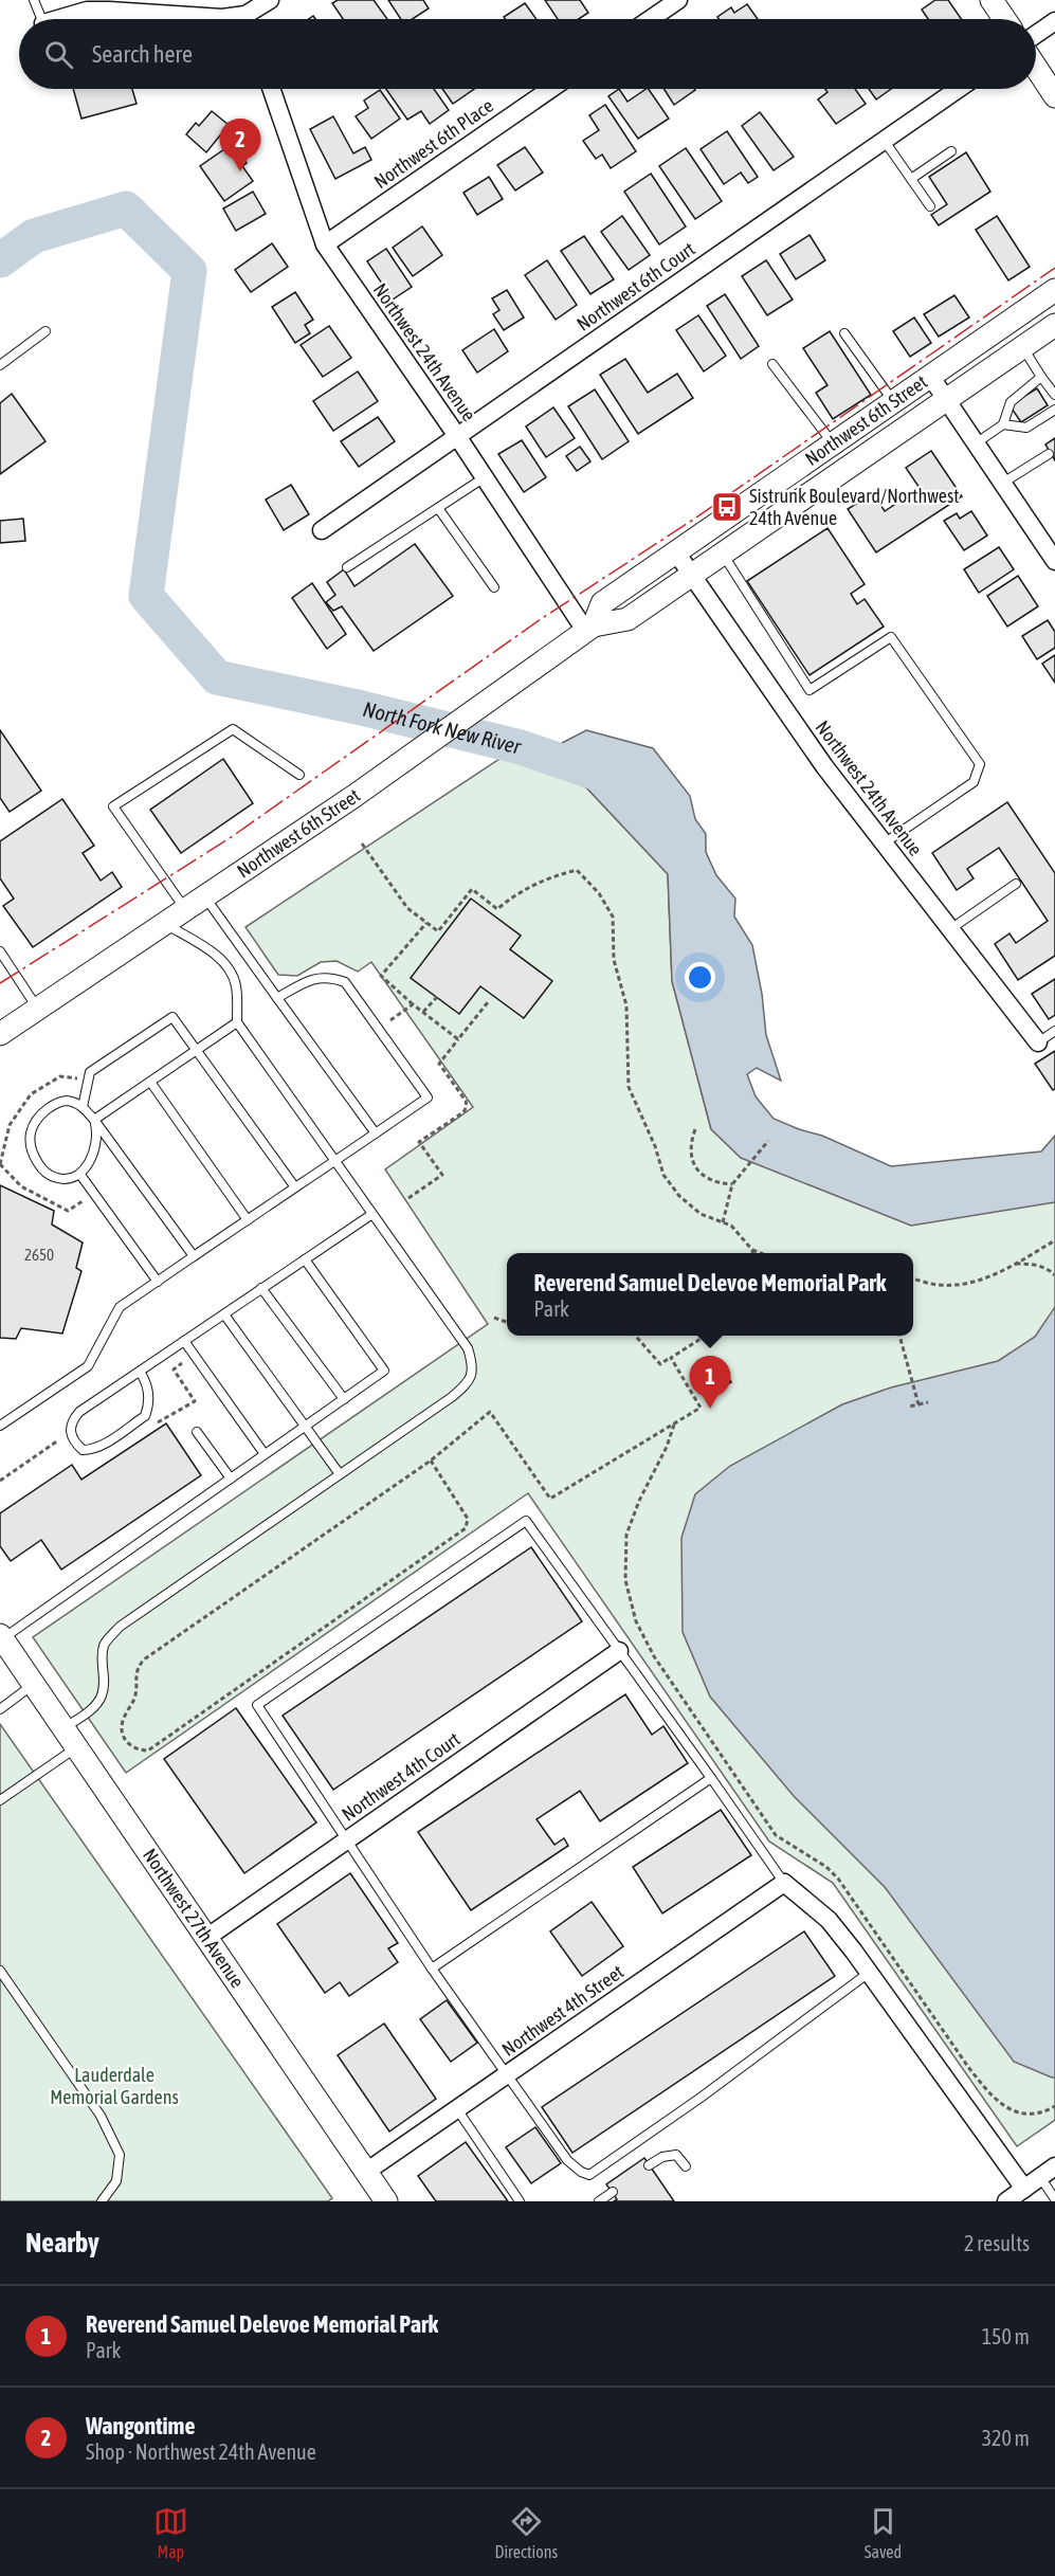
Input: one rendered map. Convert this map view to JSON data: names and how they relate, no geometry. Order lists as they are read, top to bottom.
{
  "streets": {
    "street": [
      "Northwest 6th Place",
      "Northwest 6th Court",
      "Northwest 24th Avenue",
      "Northwest 6th Street",
      "Northwest 4th Court",
      "Northwest 27th Avenue",
      "Northwest 4th Street"
    ]
  },
  "crossings": [
    ["Northwest 6th Place", "Northwest 24th Avenue"],
    ["Northwest 6th Court", "Northwest 24th Avenue"],
    ["Northwest 24th Avenue", "Northwest 6th Street"],
    ["Northwest 4th Court", "Northwest 27th Avenue"],
    ["Northwest 27th Avenue", "Northwest 4th Street"]
  ],
  "water": ["North Fork New River"],
  "parks": ["Lauderdale Memorial Gardens"],
  "places": {
    "bus stop": ["Sistrunk Boulevard/Northwest 24th Avenue"]
  },
  "house_numbers": ["2650"],
  "page": {
    "search": "Search here",
    "pins": ["2", "1"],
    "popup": ["Reverend Samuel Delevoe Memorial Park", "Park"],
    "heading": ["Nearby", "2 results"],
    "list": [
      {
        "mark": "1",
        "name": "Reverend Samuel Delevoe Memorial Park",
        "note": "Park",
        "value": "150 m"
      },
      {
        "mark": "2",
        "name": "Wangontime",
        "note": "Shop · Northwest 24th Avenue",
        "value": "320 m"
      }
    ],
    "nav": ["Map", "Directions", "Saved"]
  }
}
